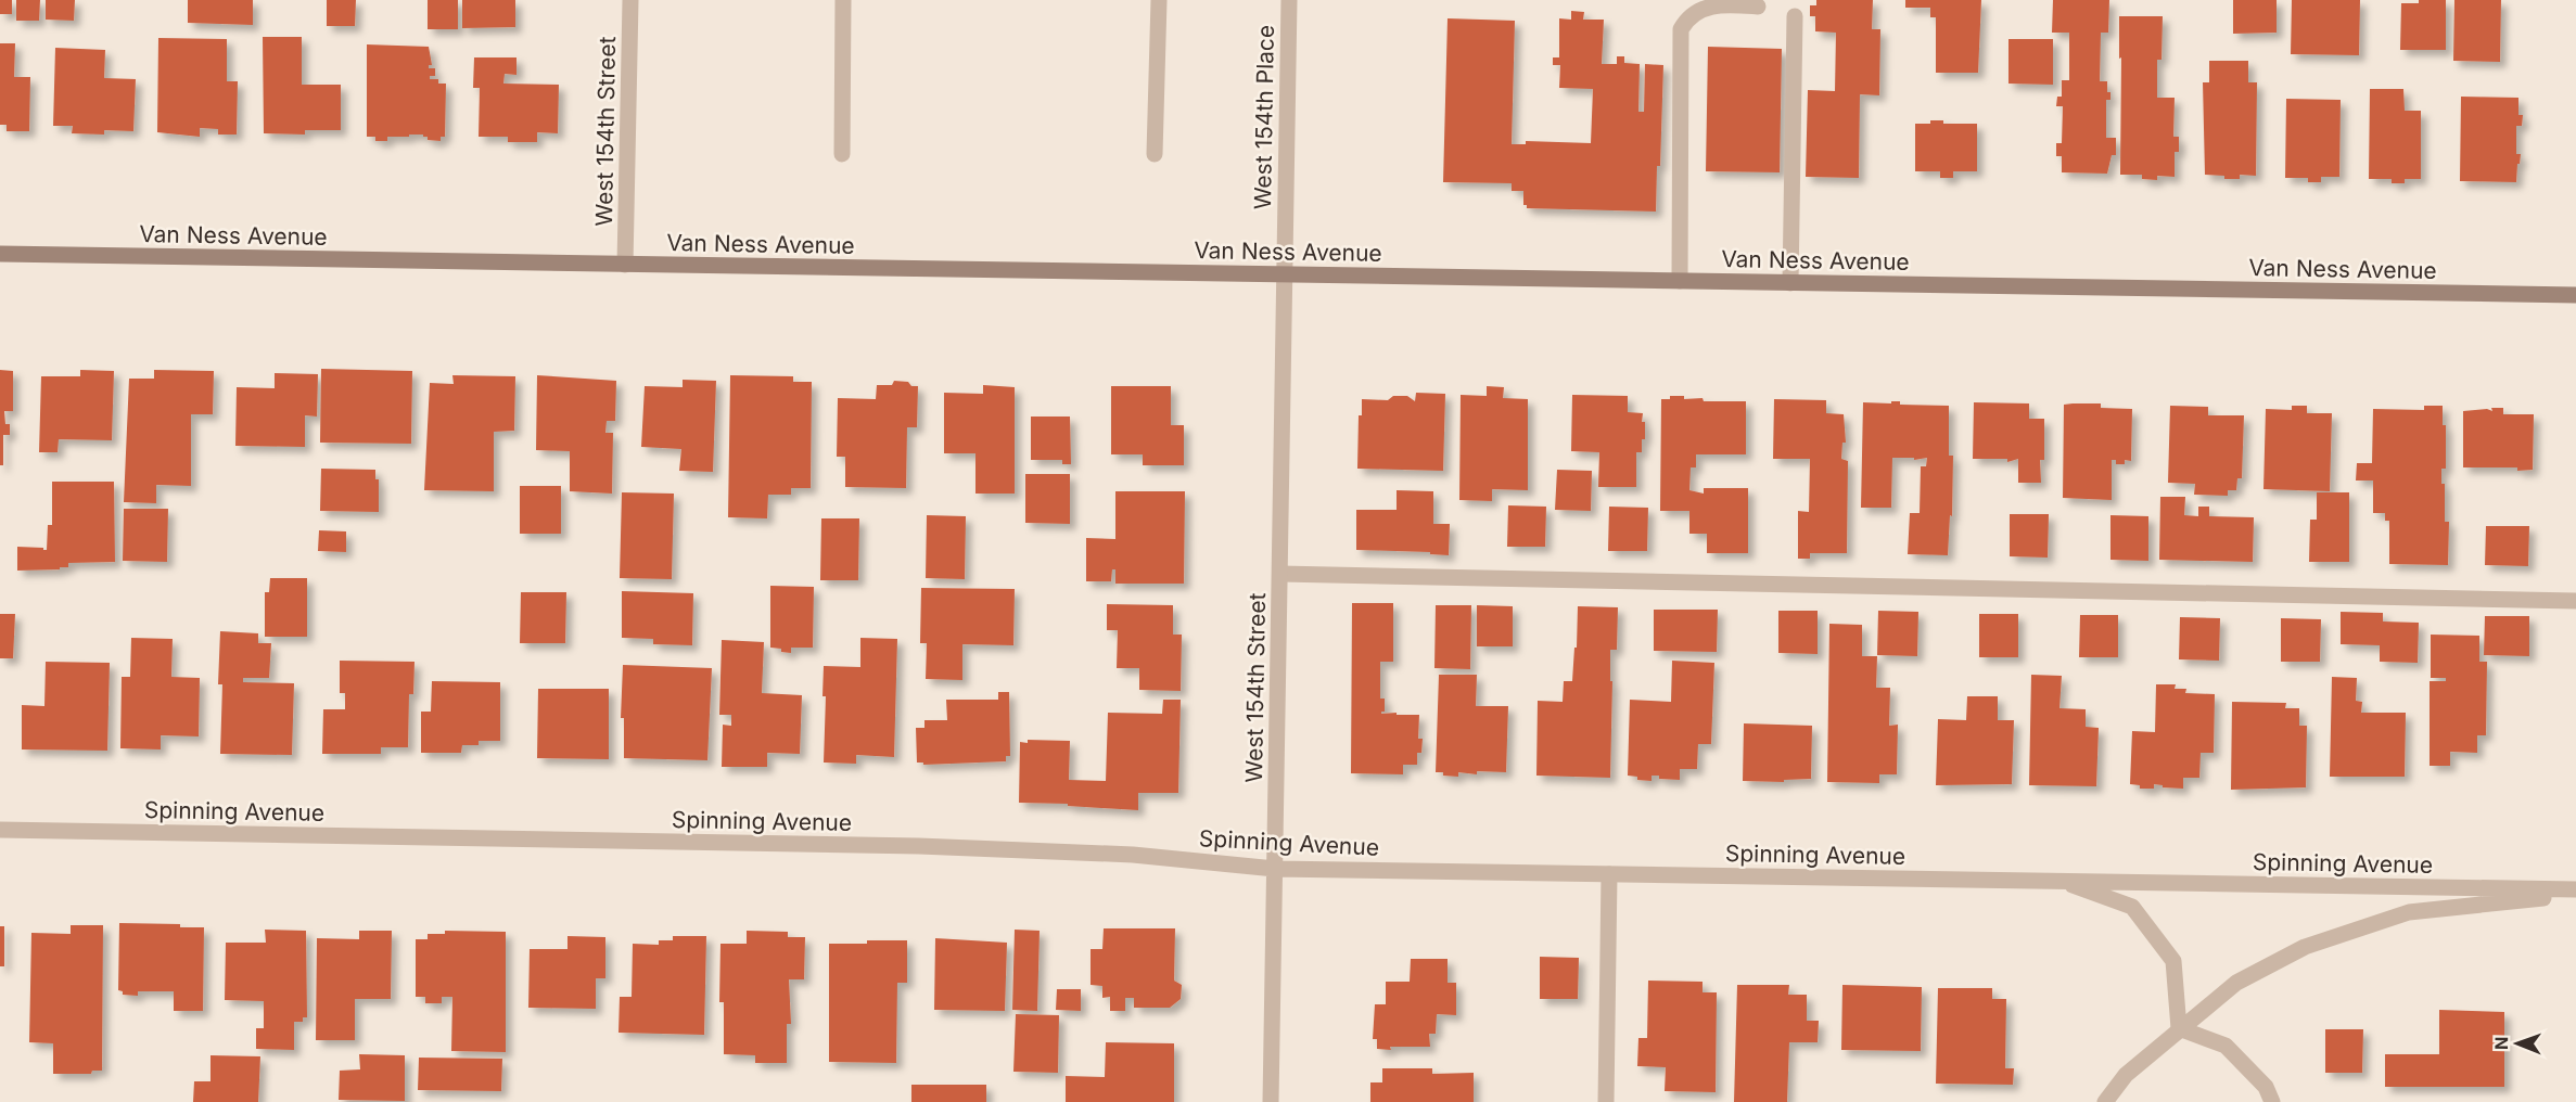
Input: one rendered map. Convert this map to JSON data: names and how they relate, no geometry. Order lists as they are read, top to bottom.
{
  "streets": {
    "main road": ["Van Ness Avenue"],
    "street": ["West 154th Place", "West 154th Street", "Spinning Avenue"]
  },
  "crossings": [
    ["West 154th Place", "West 154th Street"],
    ["West 154th Place", "Van Ness Avenue"],
    ["West 154th Street", "Van Ness Avenue"],
    ["West 154th Street", "Spinning Avenue"]
  ],
  "north": "left"
}
